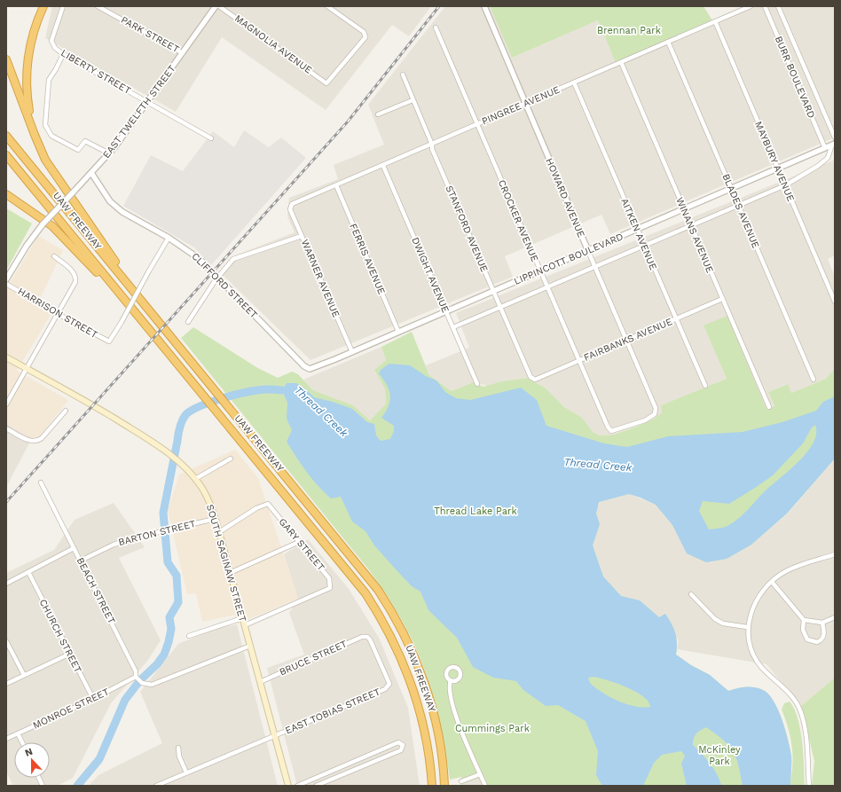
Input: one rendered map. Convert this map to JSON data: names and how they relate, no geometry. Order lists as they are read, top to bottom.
{
  "streets": {
    "highway": ["UAW FREEWAY"],
    "main road": ["SOUTH SAGINAW STREET"],
    "street": [
      "PARK STREET",
      "MAGNOLIA AVENUE",
      "LIBERTY STREET",
      "BURR BOULEVARD",
      "PINGREE AVENUE",
      "EAST TWELFTH STREET",
      "MAYBURY AVENUE",
      "HOWARD AVENUE",
      "BLADES AVENUE",
      "CROCKER AVENUE",
      "STANFORD AVENUE",
      "AITKEN AVENUE",
      "WINANS AVENUE",
      "FERRIS AVENUE",
      "LIPPINCOTT BOULEVARD",
      "DWIGHT AVENUE",
      "WARNER AVENUE",
      "CLIFFORD STREET",
      "HARRISON STREET",
      "FAIRBANKS AVENUE",
      "BARTON STREET",
      "GARY STREET",
      "BEACH STREET",
      "CHURCH STREET",
      "BRUCE STREET",
      "MONROE STREET",
      "EAST TOBIAS STREET"
    ]
  },
  "crossings": [
    ["PARK STREET", "EAST TWELFTH STREET"],
    ["LIBERTY STREET", "EAST TWELFTH STREET"],
    ["BURR BOULEVARD", "LIPPINCOTT BOULEVARD"],
    ["PINGREE AVENUE", "MAYBURY AVENUE"],
    ["PINGREE AVENUE", "HOWARD AVENUE"],
    ["PINGREE AVENUE", "BLADES AVENUE"],
    ["PINGREE AVENUE", "CROCKER AVENUE"],
    ["PINGREE AVENUE", "STANFORD AVENUE"],
    ["PINGREE AVENUE", "AITKEN AVENUE"],
    ["PINGREE AVENUE", "WINANS AVENUE"],
    ["PINGREE AVENUE", "FERRIS AVENUE"],
    ["PINGREE AVENUE", "DWIGHT AVENUE"],
    ["PINGREE AVENUE", "WARNER AVENUE"],
    ["EAST TWELFTH STREET", "CLIFFORD STREET"],
    ["MAYBURY AVENUE", "LIPPINCOTT BOULEVARD"],
    ["HOWARD AVENUE", "CROCKER AVENUE"],
    ["HOWARD AVENUE", "LIPPINCOTT BOULEVARD"],
    ["HOWARD AVENUE", "FAIRBANKS AVENUE"],
    ["BLADES AVENUE", "LIPPINCOTT BOULEVARD"],
    ["CROCKER AVENUE", "LIPPINCOTT BOULEVARD"],
    ["CROCKER AVENUE", "FAIRBANKS AVENUE"],
    ["STANFORD AVENUE", "LIPPINCOTT BOULEVARD"],
    ["STANFORD AVENUE", "FAIRBANKS AVENUE"],
    ["AITKEN AVENUE", "LIPPINCOTT BOULEVARD"],
    ["AITKEN AVENUE", "FAIRBANKS AVENUE"],
    ["WINANS AVENUE", "LIPPINCOTT BOULEVARD"],
    ["WINANS AVENUE", "FAIRBANKS AVENUE"],
    ["FERRIS AVENUE", "LIPPINCOTT BOULEVARD"],
    ["LIPPINCOTT BOULEVARD", "DWIGHT AVENUE"],
    ["LIPPINCOTT BOULEVARD", "WARNER AVENUE"],
    ["LIPPINCOTT BOULEVARD", "CLIFFORD STREET"],
    ["CLIFFORD STREET", "HARRISON STREET"],
    ["BARTON STREET", "SOUTH SAGINAW STREET"],
    ["BARTON STREET", "BEACH STREET"],
    ["GARY STREET", "SOUTH SAGINAW STREET"],
    ["SOUTH SAGINAW STREET", "BEACH STREET"],
    ["SOUTH SAGINAW STREET", "BRUCE STREET"],
    ["SOUTH SAGINAW STREET", "EAST TOBIAS STREET"],
    ["BEACH STREET", "MONROE STREET"],
    ["CHURCH STREET", "MONROE STREET"],
    ["BRUCE STREET", "EAST TOBIAS STREET"]
  ],
  "water": ["Thread Creek"],
  "parks": [
    "Brennan Park",
    "Thread Lake Park",
    "Cummings Park",
    "McKinley Park"
  ],
  "north": "top"
}
